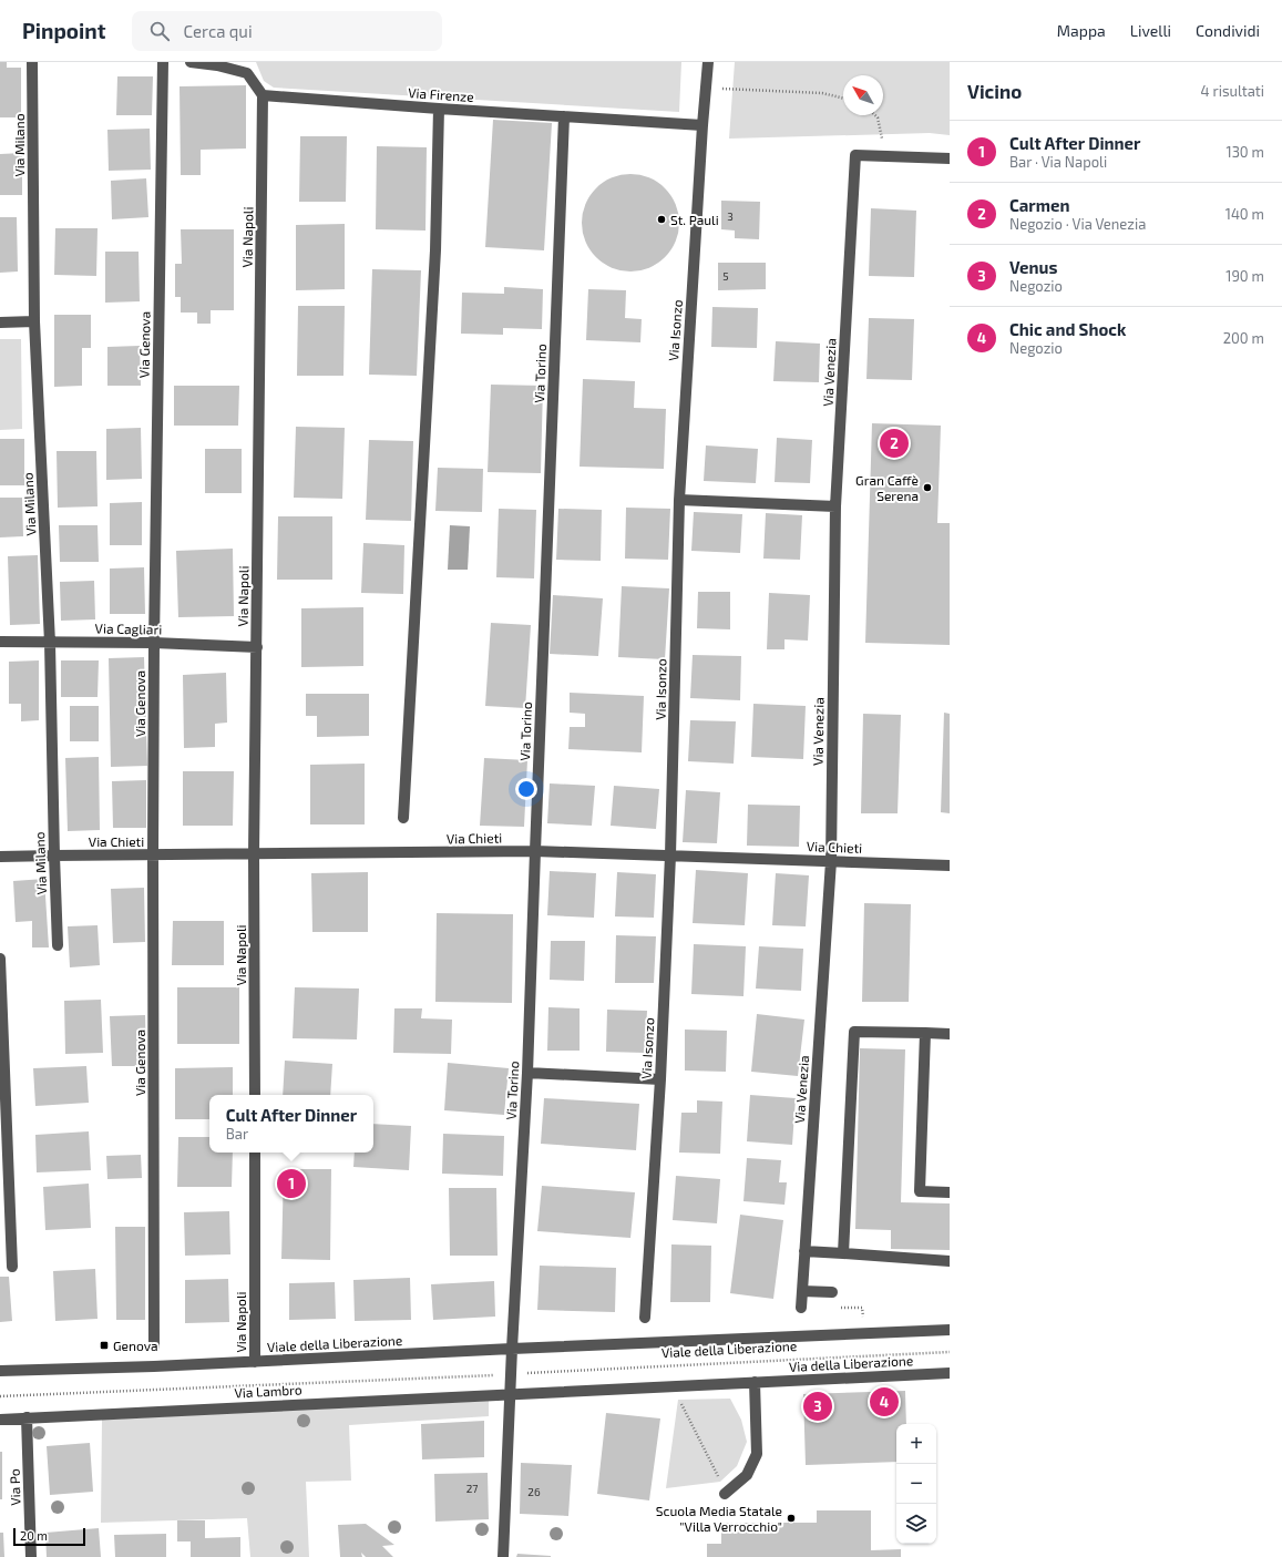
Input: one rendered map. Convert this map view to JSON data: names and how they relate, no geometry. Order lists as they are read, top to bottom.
{
  "streets": {
    "street": [
      "Via Firenze",
      "Via Milano",
      "Via Napoli",
      "Via Isonzo",
      "Via Genova",
      "Via Venezia",
      "Via Torino",
      "Via Cagliari",
      "Via Chieti",
      "Viale della Liberazione",
      "Via della Liberazione",
      "Via Lambro",
      "Via Po"
    ]
  },
  "crossings": [
    ["Via Firenze", "Via Napoli"],
    ["Via Firenze", "Via Isonzo"],
    ["Via Firenze", "Via Torino"],
    ["Via Milano", "Via Cagliari"],
    ["Via Milano", "Via Chieti"],
    ["Via Napoli", "Via Cagliari"],
    ["Via Napoli", "Via Chieti"],
    ["Via Napoli", "Viale della Liberazione"],
    ["Via Isonzo", "Via Chieti"],
    ["Via Genova", "Via Cagliari"],
    ["Via Genova", "Via Chieti"],
    ["Via Venezia", "Via Chieti"],
    ["Via Torino", "Via Chieti"],
    ["Via Torino", "Viale della Liberazione"],
    ["Via della Liberazione", "Via Lambro"],
    ["Via Lambro", "Via Po"]
  ],
  "places": {
    "other": ["St. Pauli", "Gran Caffè Serena", "Scuola Media Statale \"Villa Verrocchio\""],
    "transit": ["Genova"]
  },
  "house_numbers": [
    "3",
    "5",
    "27",
    "26"
  ],
  "scale_bar": "20 m",
  "north": "top left",
  "page": {
    "header": "Pinpoint",
    "search": "Cerca qui",
    "nav": ["Mappa", "Livelli", "Condividi"],
    "heading": ["Vicino", "4 risultati"],
    "list": [
      {
        "mark": "1",
        "name": "Cult After Dinner",
        "note": "Bar · Via Napoli",
        "value": "130 m"
      },
      {
        "mark": "2",
        "name": "Carmen",
        "note": "Negozio · Via Venezia",
        "value": "140 m"
      },
      {
        "mark": "3",
        "name": "Venus",
        "note": "Negozio",
        "value": "190 m"
      },
      {
        "mark": "4",
        "name": "Chic and Shock",
        "note": "Negozio",
        "value": "200 m"
      }
    ],
    "pins": [
      "2",
      "1",
      "4",
      "3"
    ],
    "popup": ["Cult After Dinner", "Bar"],
    "map_buttons": ["+", "−"],
    "scale": "20 m"
  }
}
